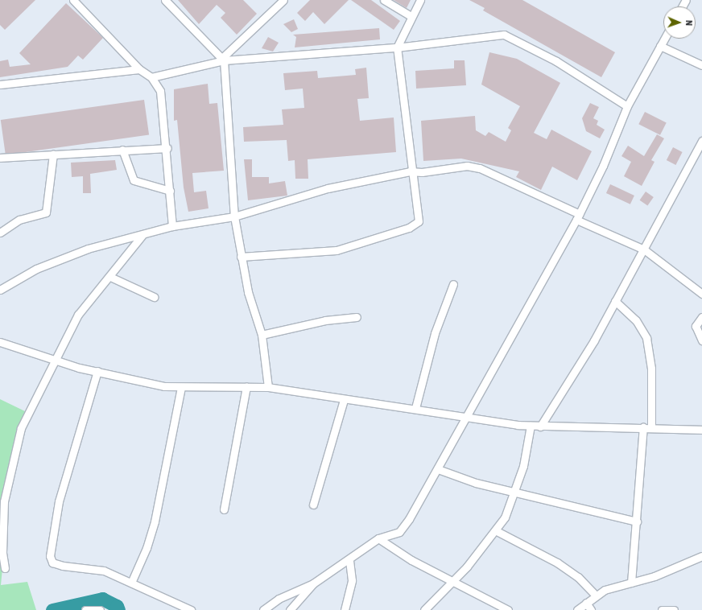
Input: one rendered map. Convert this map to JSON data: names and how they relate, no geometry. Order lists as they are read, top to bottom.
{
  "north": "right"
}
